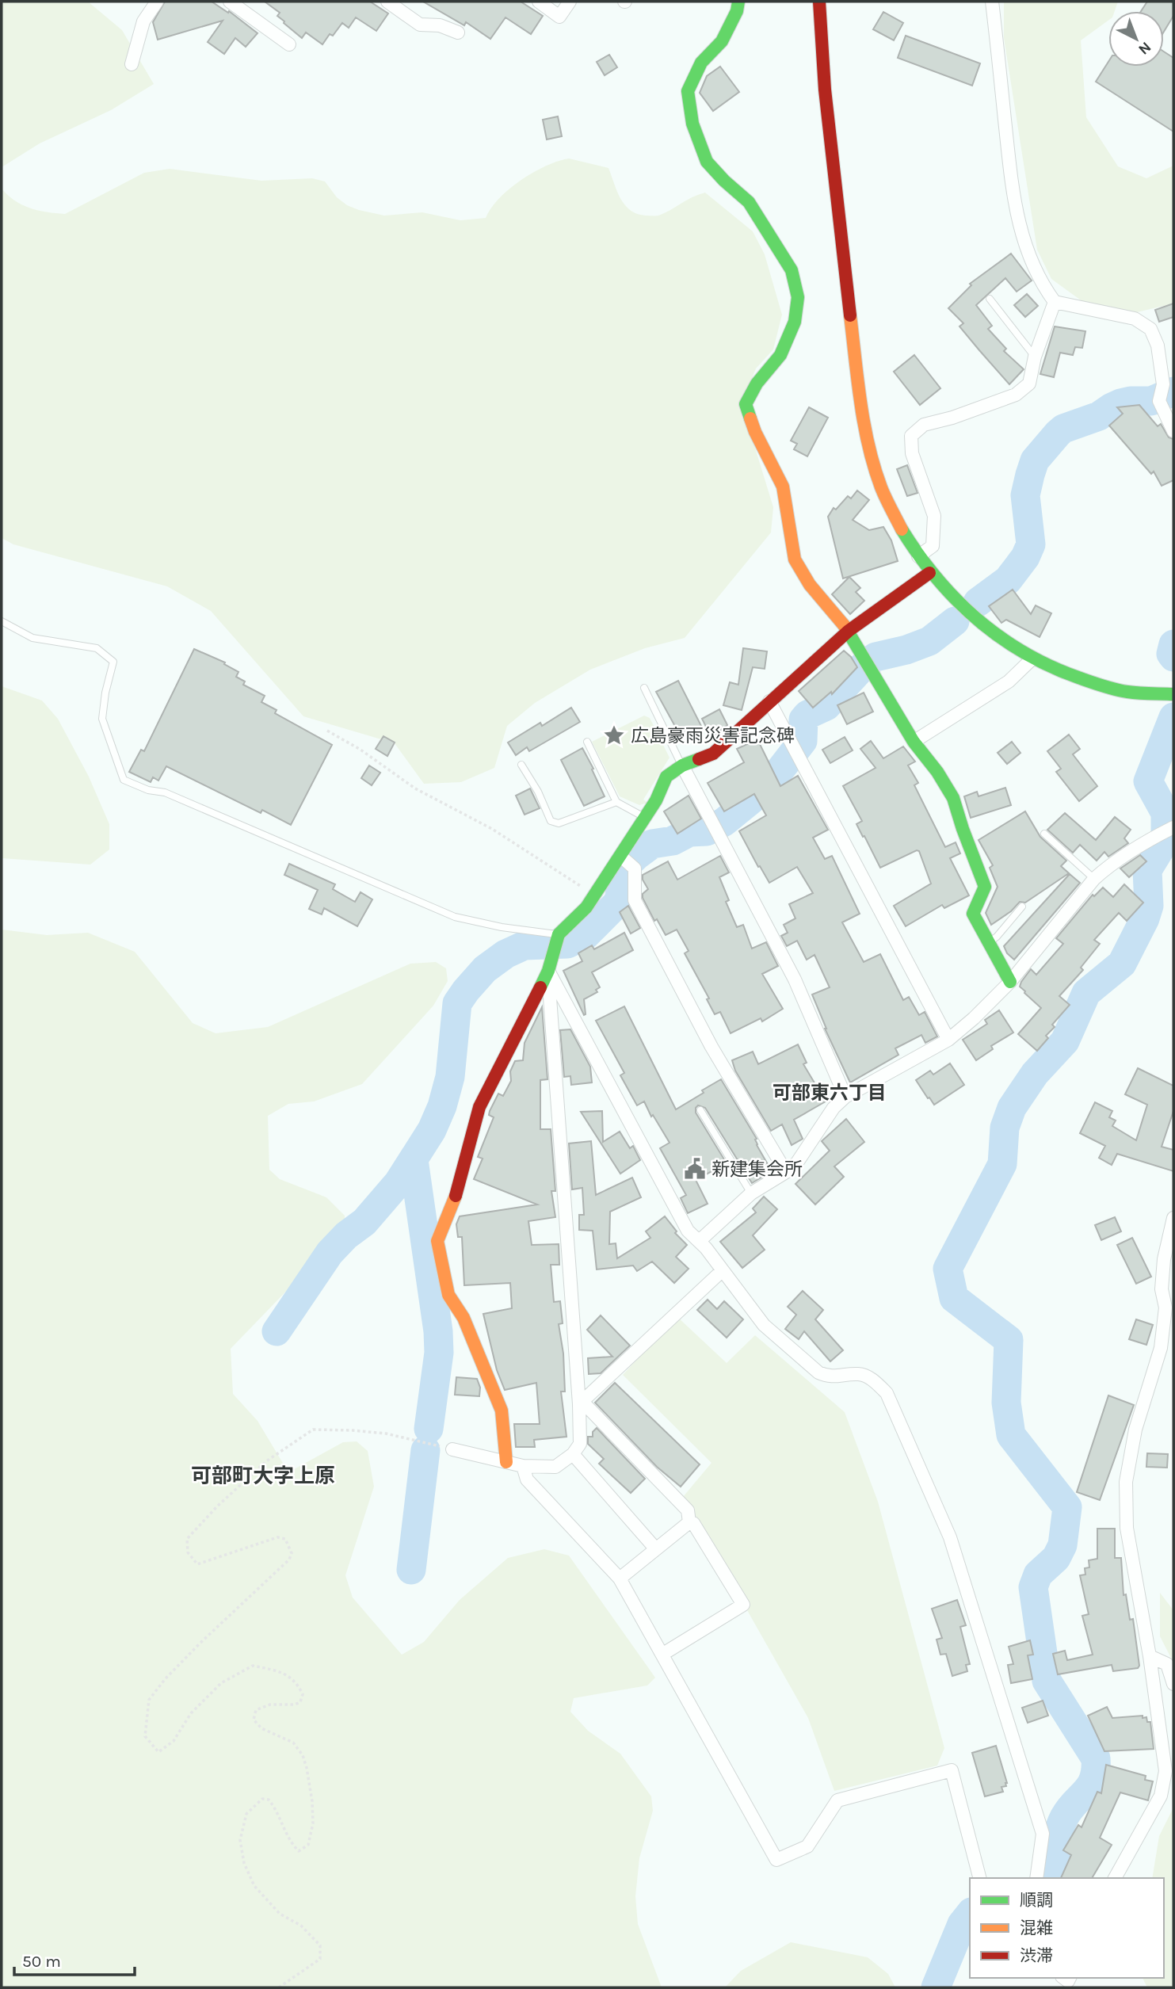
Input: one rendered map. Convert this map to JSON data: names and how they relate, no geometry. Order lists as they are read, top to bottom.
{
  "districts": ["可部東六丁目", "可部町大字上原"],
  "places": {
    "place": ["広島豪雨災害記念碑"],
    "public building": ["新建集会所"]
  },
  "legend": ["順調", "混雑", "渋滞"],
  "scale_bar": "50 m",
  "north": "bottom right"
}
